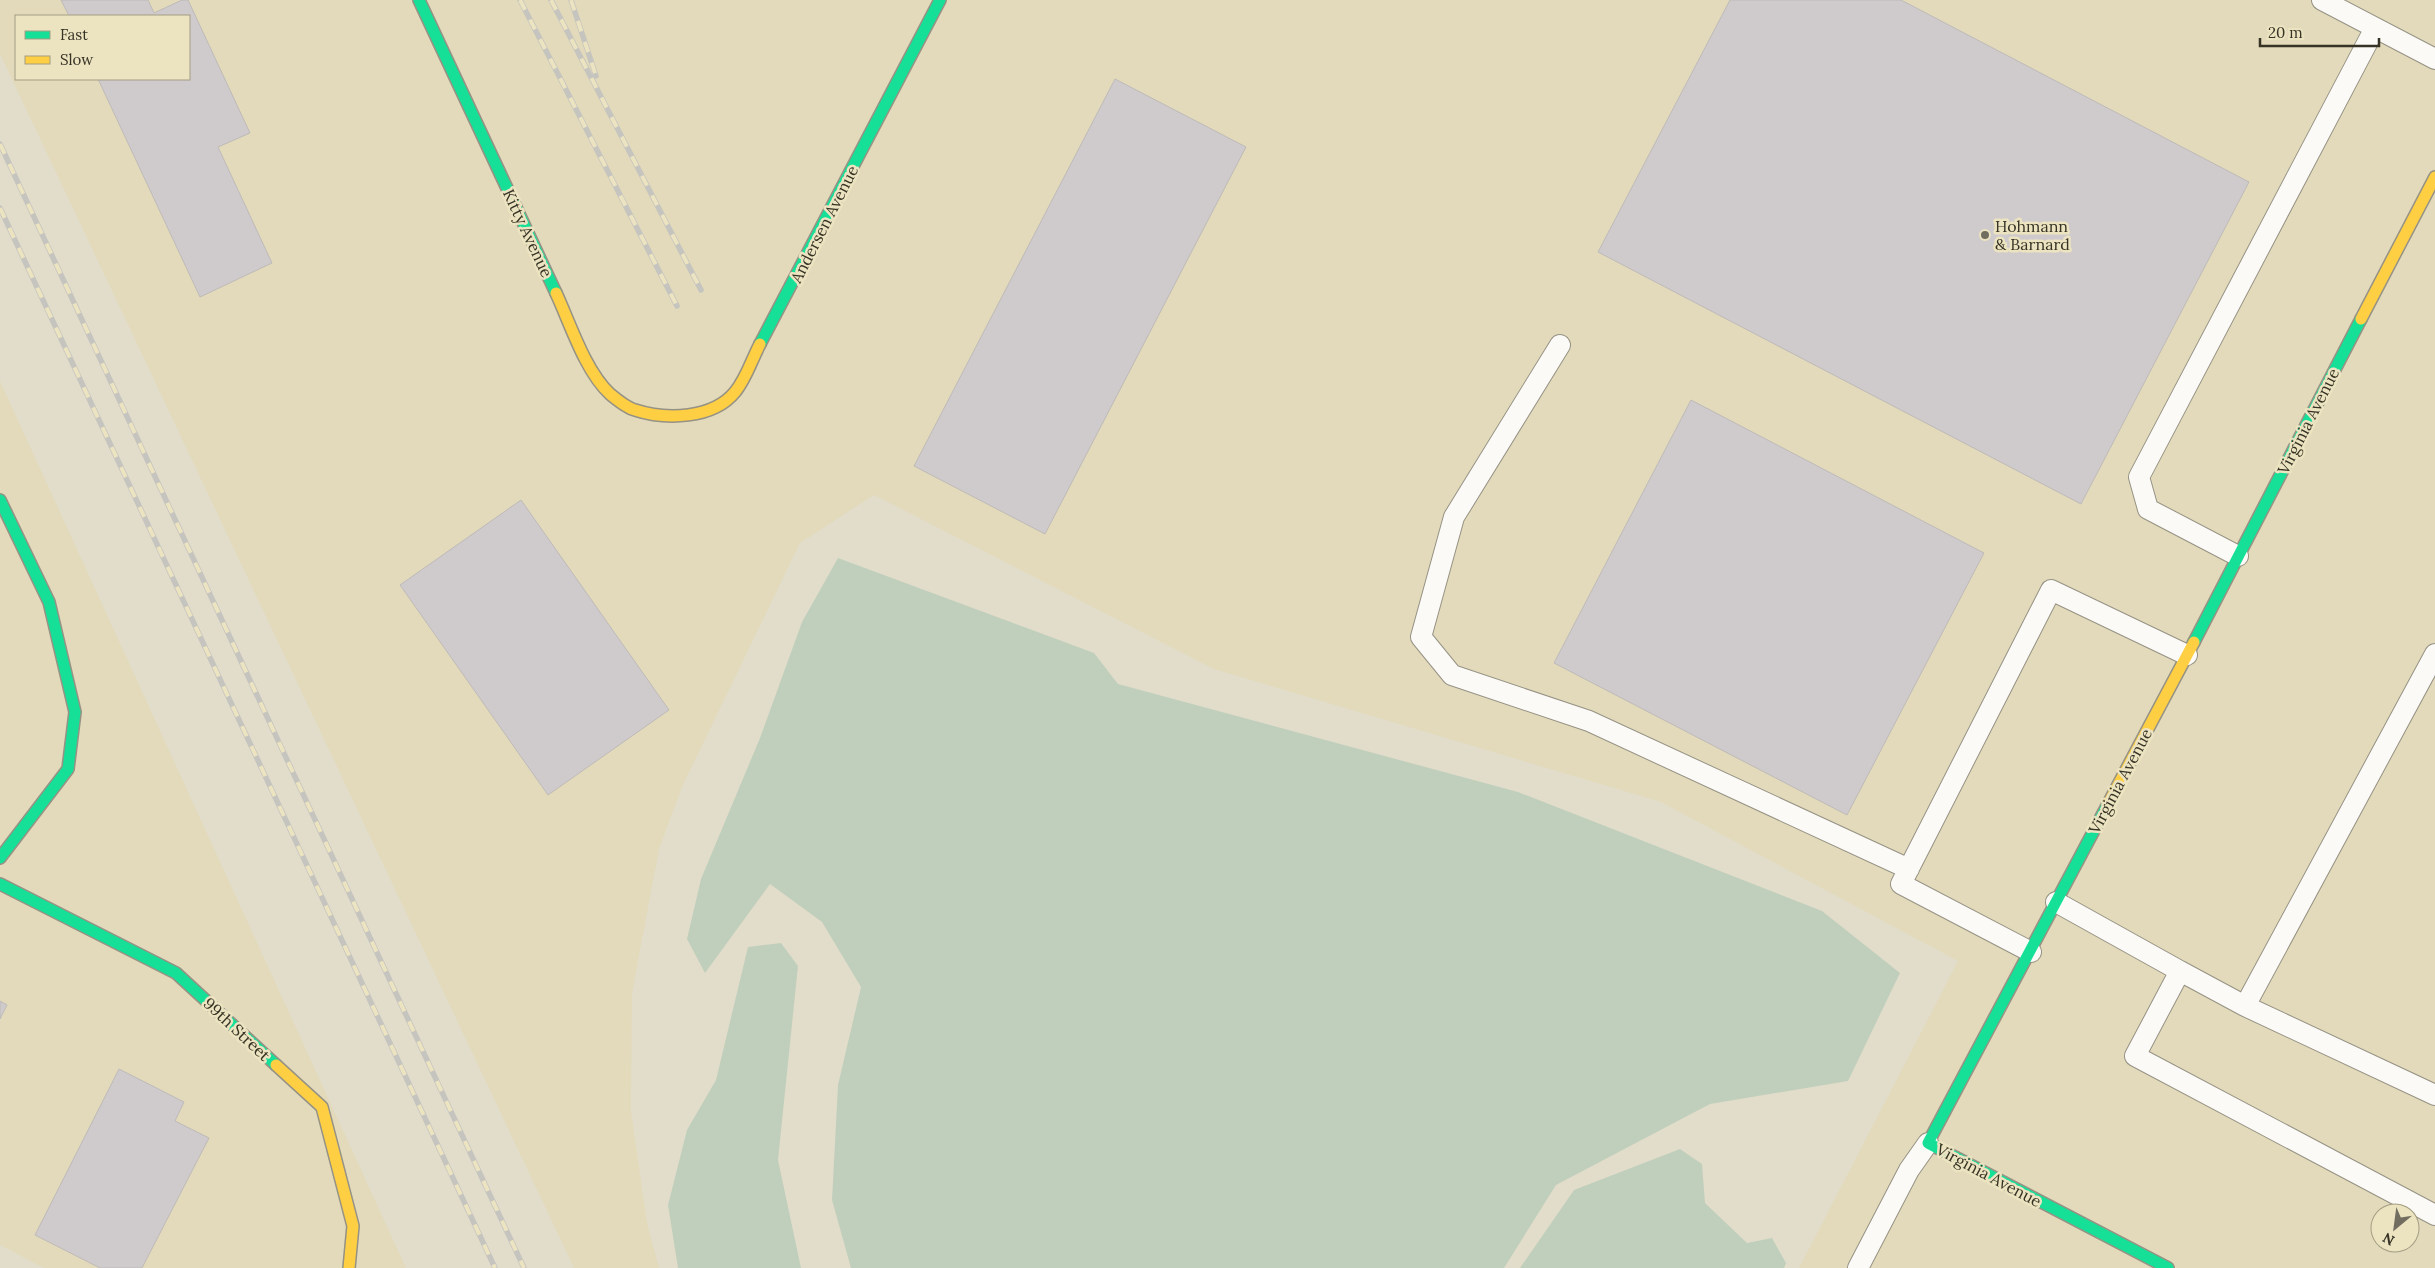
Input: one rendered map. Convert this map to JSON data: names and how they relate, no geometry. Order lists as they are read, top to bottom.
{
  "streets": {
    "street": [
      "Andersen Avenue",
      "Kitty Avenue",
      "Virginia Avenue",
      "99th Street"
    ]
  },
  "crossings": [
    ["Andersen Avenue", "Kitty Avenue"]
  ],
  "places": ["Hohmann & Barnard"],
  "legend": ["Fast", "Slow"],
  "scale_bar": "20 m",
  "north": "bottom left"
}
